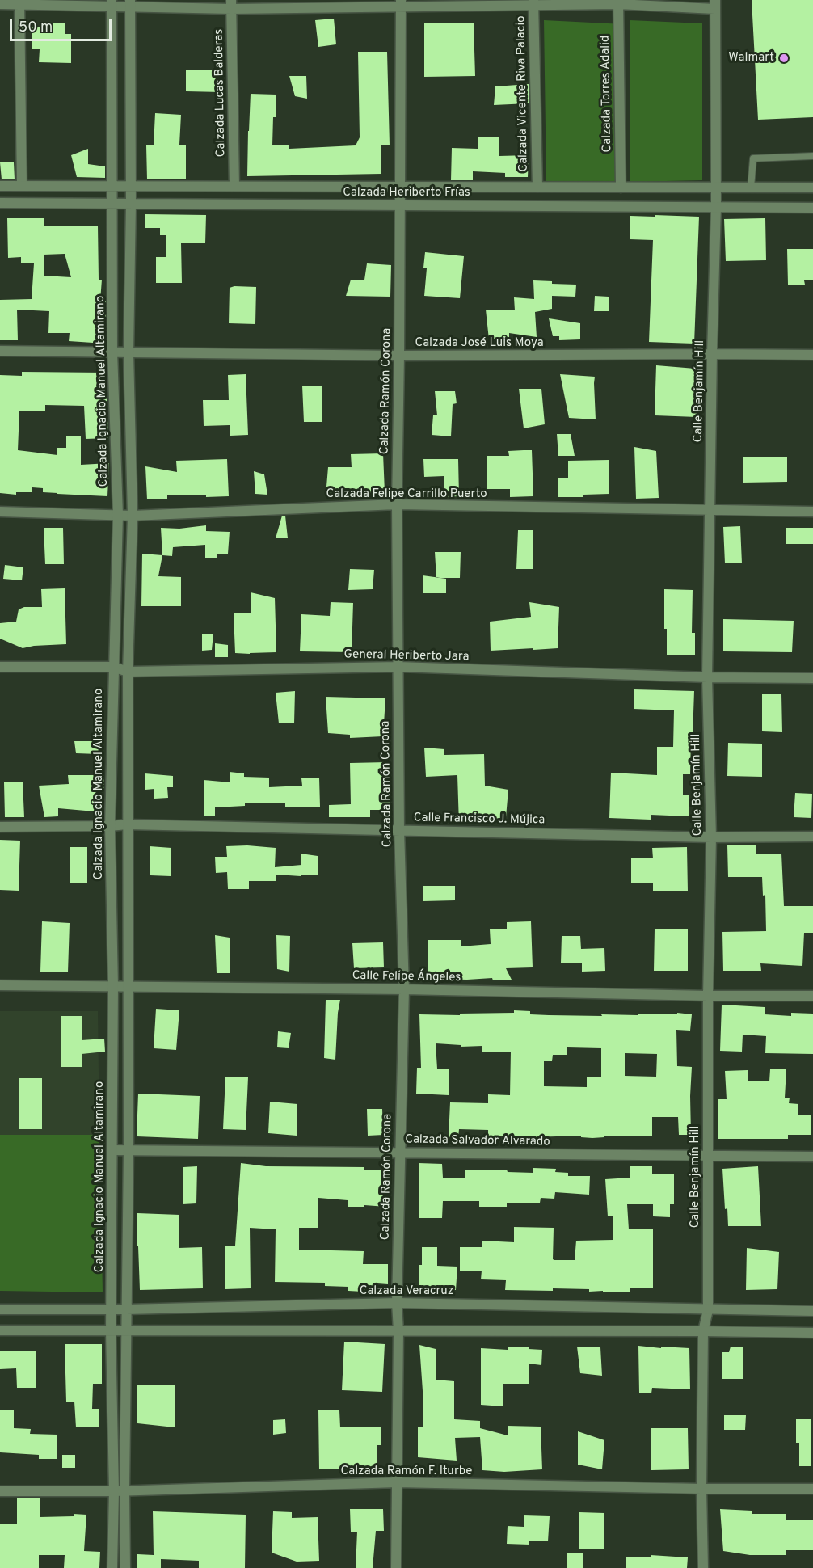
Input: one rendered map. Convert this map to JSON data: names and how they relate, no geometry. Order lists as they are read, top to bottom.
{
  "streets": {
    "street": [
      "Calzada Lucas Balderas",
      "Calzada Vicente Riva Palacio",
      "Calzada Torres Adalid",
      "Calzada Heriberto Frías",
      "Calzada José Luis Moya",
      "Calzada Ignacio Manuel Altamirano",
      "Calzada Ramón Corona",
      "Calle Benjamín Hill",
      "Calzada Felipe Carrillo Puerto",
      "General Heriberto Jara",
      "Calle Francisco J. Mújica",
      "Calle Felipe Ángeles",
      "Calzada Salvador Alvarado",
      "Calzada Veracruz",
      "Calzada Ramón F. Iturbe"
    ]
  },
  "crossings": [
    ["Calzada Lucas Balderas", "Calzada Heriberto Frías"],
    ["Calzada Vicente Riva Palacio", "Calzada Heriberto Frías"],
    ["Calzada Torres Adalid", "Calzada Heriberto Frías"],
    ["Calzada Heriberto Frías", "Calzada Ignacio Manuel Altamirano"],
    ["Calzada Heriberto Frías", "Calzada Ramón Corona"],
    ["Calzada Heriberto Frías", "Calle Benjamín Hill"],
    ["Calzada José Luis Moya", "Calzada Ignacio Manuel Altamirano"],
    ["Calzada José Luis Moya", "Calzada Ramón Corona"],
    ["Calzada José Luis Moya", "Calle Benjamín Hill"],
    ["Calzada Ignacio Manuel Altamirano", "Calzada Felipe Carrillo Puerto"],
    ["Calzada Ignacio Manuel Altamirano", "General Heriberto Jara"],
    ["Calzada Ignacio Manuel Altamirano", "Calle Francisco J. Mújica"],
    ["Calzada Ignacio Manuel Altamirano", "Calle Felipe Ángeles"],
    ["Calzada Ignacio Manuel Altamirano", "Calzada Salvador Alvarado"],
    ["Calzada Ignacio Manuel Altamirano", "Calzada Veracruz"],
    ["Calzada Ignacio Manuel Altamirano", "Calzada Ramón F. Iturbe"],
    ["Calzada Ramón Corona", "Calzada Felipe Carrillo Puerto"],
    ["Calzada Ramón Corona", "General Heriberto Jara"],
    ["Calzada Ramón Corona", "Calle Francisco J. Mújica"],
    ["Calzada Ramón Corona", "Calle Felipe Ángeles"],
    ["Calzada Ramón Corona", "Calzada Salvador Alvarado"],
    ["Calzada Ramón Corona", "Calzada Veracruz"],
    ["Calzada Ramón Corona", "Calzada Ramón F. Iturbe"],
    ["Calle Benjamín Hill", "Calzada Felipe Carrillo Puerto"],
    ["Calle Benjamín Hill", "General Heriberto Jara"],
    ["Calle Benjamín Hill", "Calle Francisco J. Mújica"],
    ["Calle Benjamín Hill", "Calle Felipe Ángeles"],
    ["Calle Benjamín Hill", "Calzada Salvador Alvarado"],
    ["Calle Benjamín Hill", "Calzada Veracruz"],
    ["Calle Benjamín Hill", "Calzada Ramón F. Iturbe"]
  ],
  "places": ["Walmart"],
  "scale_bar": "50 m"
}
